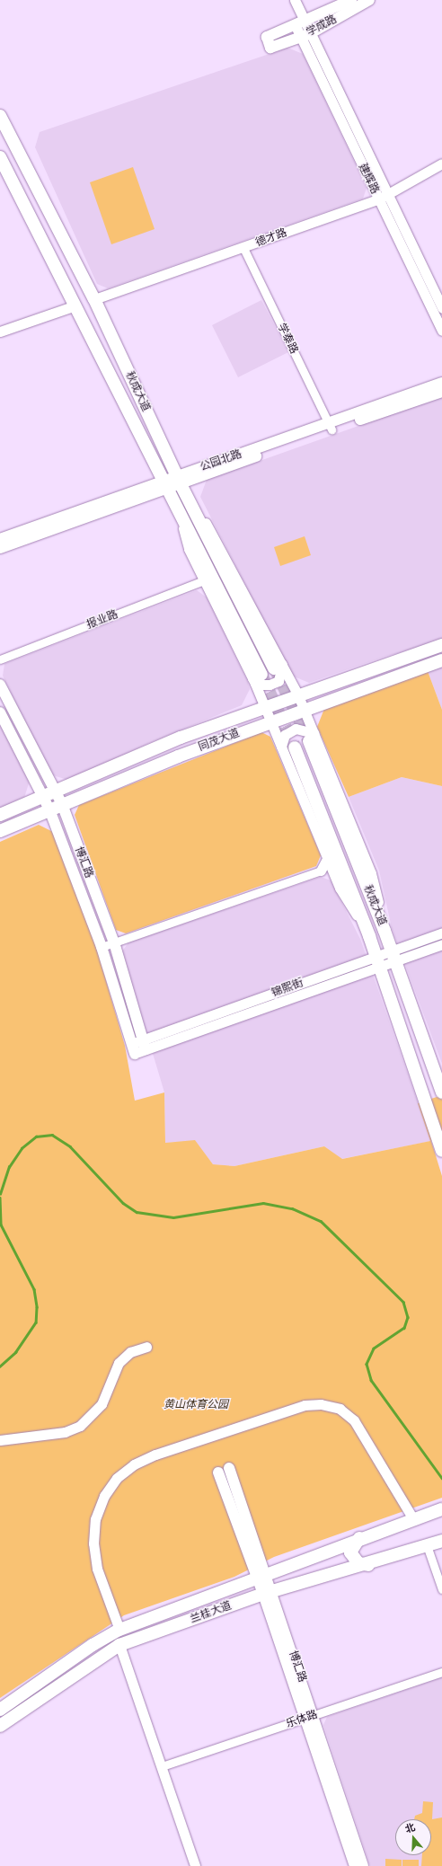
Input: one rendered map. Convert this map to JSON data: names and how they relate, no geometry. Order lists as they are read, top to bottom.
{
  "streets": {
    "main road": [
      "学成路",
      "秋成大道",
      "公园北路",
      "同茂大道",
      "博汇路",
      "兰桂大道"
    ],
    "street": [
      "建辉路",
      "德才路",
      "学泰路",
      "报业路",
      "锦熙街",
      "乐体路"
    ]
  },
  "crossings": [
    ["学成路", "建辉路"],
    ["建辉路", "德才路"],
    ["德才路", "学泰路"],
    ["德才路", "秋成大道"],
    ["学泰路", "公园北路"],
    ["秋成大道", "公园北路"],
    ["秋成大道", "锦熙街"],
    ["同茂大道", "博汇路"],
    ["博汇路", "锦熙街"],
    ["博汇路", "兰桂大道"],
    ["博汇路", "乐体路"]
  ],
  "parks": ["黄山体育公园"],
  "north": "top"
}
